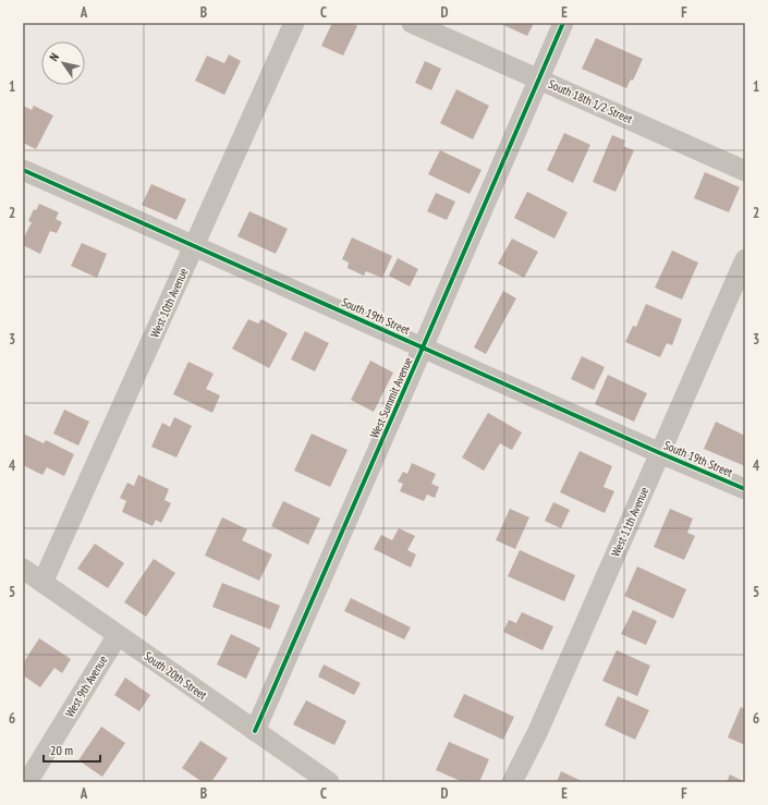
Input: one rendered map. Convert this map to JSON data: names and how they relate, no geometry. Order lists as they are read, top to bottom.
{
  "streets": {
    "street": [
      "South 18th 1/2 Street",
      "West 10th Avenue",
      "South 19th Street",
      "West Summit Avenue",
      "West 11th Avenue",
      "South 20th Street",
      "West 9th Avenue"
    ]
  },
  "crossings": [
    ["South 18th 1/2 Street", "West Summit Avenue"],
    ["West 10th Avenue", "South 19th Street"],
    ["West 10th Avenue", "South 20th Street"],
    ["South 19th Street", "West Summit Avenue"],
    ["South 19th Street", "West 11th Avenue"],
    ["West Summit Avenue", "South 20th Street"],
    ["South 20th Street", "West 9th Avenue"]
  ],
  "scale_bar": "20 m",
  "north": "top left",
  "grid": {
    "columns": [
      "A",
      "B",
      "C",
      "D",
      "E",
      "F"
    ],
    "rows": [
      "1",
      "2",
      "3",
      "4",
      "5",
      "6"
    ]
  }
}
